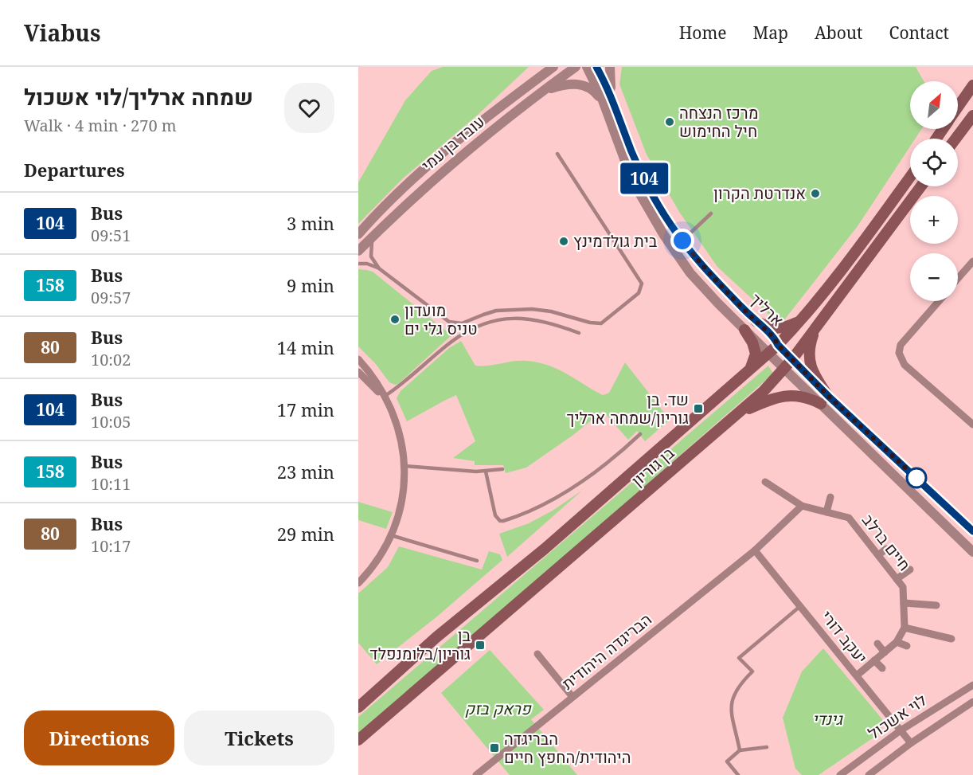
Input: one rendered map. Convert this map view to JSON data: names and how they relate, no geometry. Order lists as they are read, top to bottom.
{
  "streets": {
    "main road": ["בן גוריון"],
    "street": [
      "עובד בן עמי",
      "ארליך",
      "חיים ברלב",
      "יעקב דורי",
      "הבריגדה היהודית",
      "לוי אשכול"
    ]
  },
  "crossings": [
    ["ארליך", "בן גוריון"],
    ["יעקב דורי", "הבריגדה היהודית"],
    ["יעקב דורי", "לוי אשכול"]
  ],
  "parks": ["פראק בזק", "גינדי"],
  "places": {
    "other": [
      "מרכז הנצחה חיל החימוש",
      "אנדרטת הקרון",
      "בית גולדמינץ",
      "מועדון טניס גלי ים"
    ],
    "transit": ["שד. בן גוריון/שמחה ארליך", "בן גוריון/בלומנפלד", "הבריגדה היהודית/החפץ חיים"]
  },
  "lines": ["bus line 104"],
  "north": "top right",
  "page": {
    "header": "Viabus",
    "nav": [
      "Home",
      "Map",
      "About",
      "Contact"
    ],
    "heading": [
      ["שמחה ארליך/לוי אשכול", "Walk · 4 min · 270 m"],
      "Departures"
    ],
    "on_map": "104",
    "map_buttons": ["+", "−"],
    "list": [
      {
        "mark": "104",
        "name": "Bus",
        "note": "09:51",
        "value": "3 min"
      },
      {
        "mark": "158",
        "name": "Bus",
        "note": "09:57",
        "value": "9 min"
      },
      {
        "mark": "80",
        "name": "Bus",
        "note": "10:02",
        "value": "14 min"
      },
      {
        "mark": "104",
        "name": "Bus",
        "note": "10:05",
        "value": "17 min"
      },
      {
        "mark": "158",
        "name": "Bus",
        "note": "10:11",
        "value": "23 min"
      },
      {
        "mark": "80",
        "name": "Bus",
        "note": "10:17",
        "value": "29 min"
      }
    ],
    "buttons": ["Directions", "Tickets"]
  }
}
